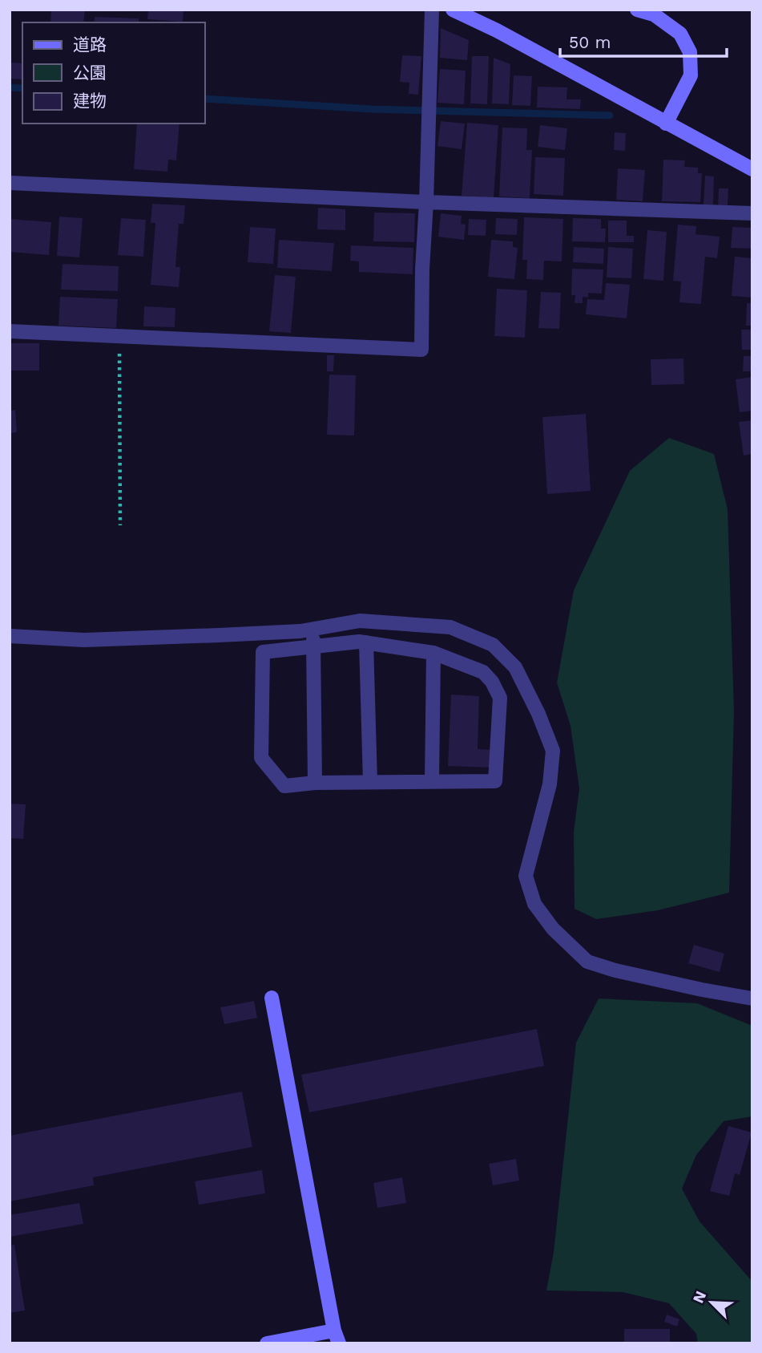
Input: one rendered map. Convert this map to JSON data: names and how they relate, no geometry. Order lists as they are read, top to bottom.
{
  "legend": ["道路", "公園", "建物"],
  "scale_bar": "50 m",
  "north": "top left"
}
